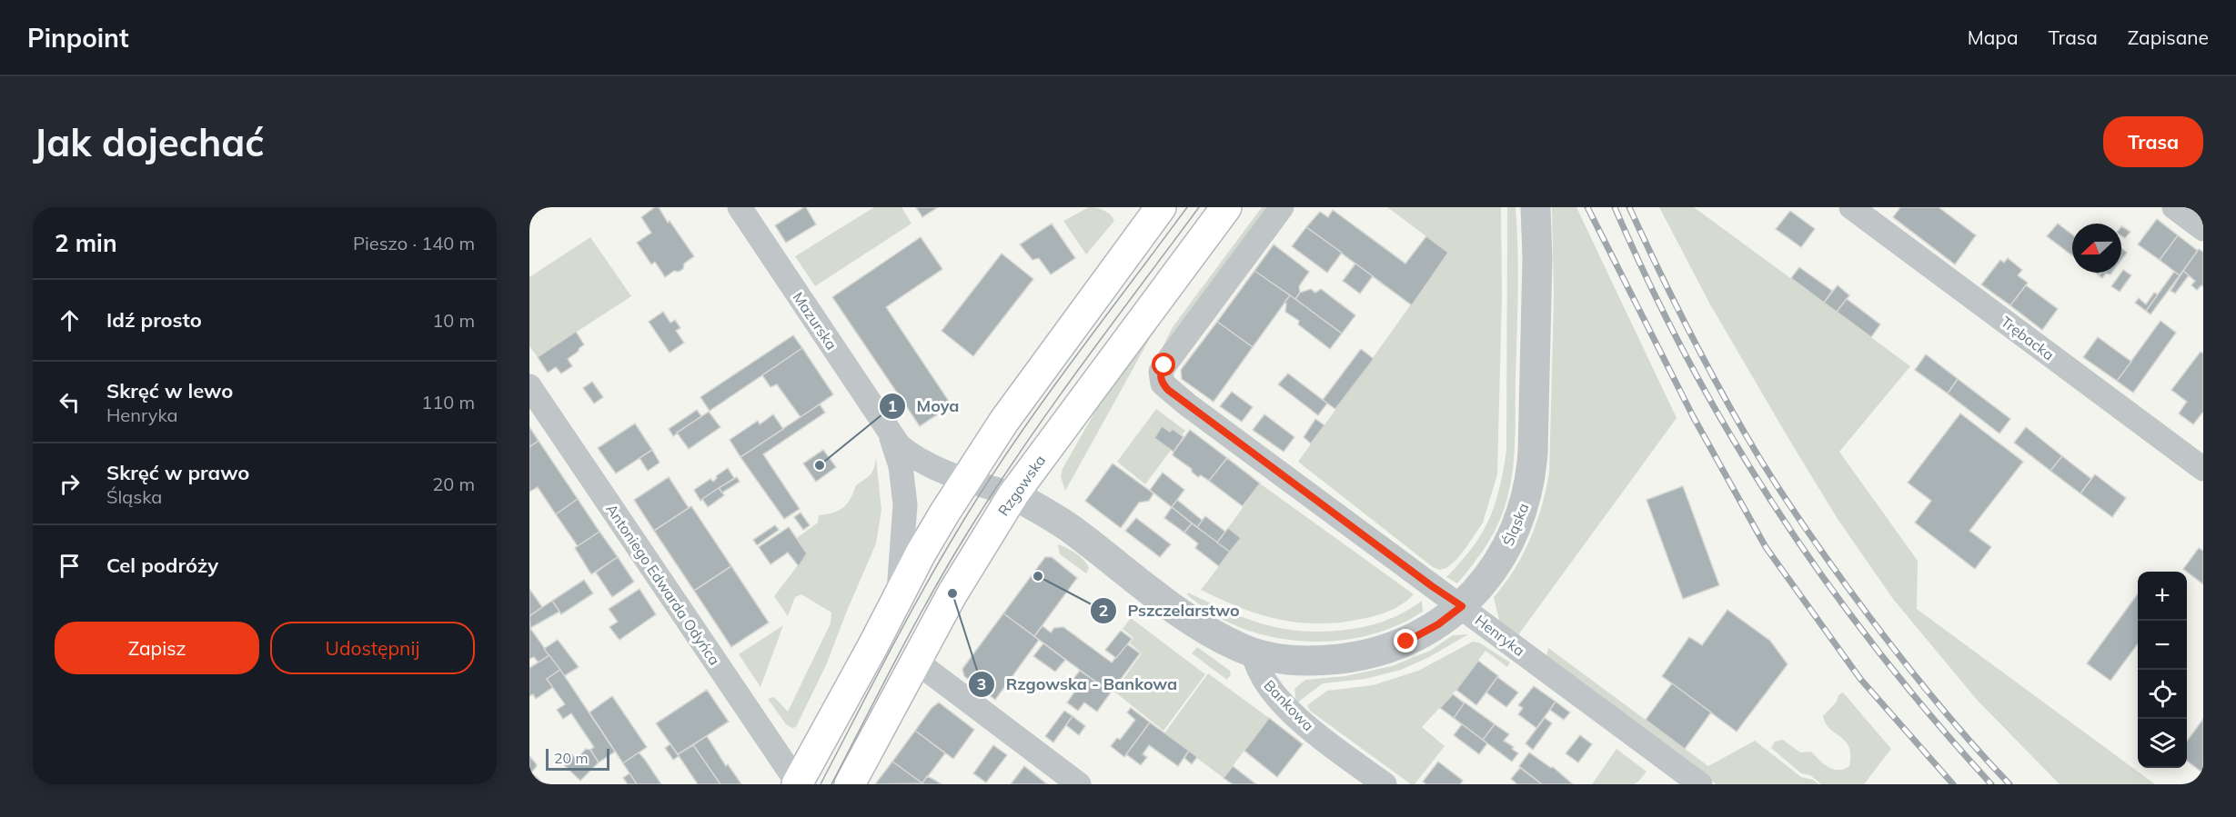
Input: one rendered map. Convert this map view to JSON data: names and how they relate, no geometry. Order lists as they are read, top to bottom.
{
  "streets": {
    "main road": ["Rzgowska"],
    "street": [
      "Mazurska",
      "Trębacka",
      "Śląska",
      "Antoniego Edwarda Odyńca",
      "Henryka",
      "Bankowa"
    ]
  },
  "crossings": [
    ["Mazurska", "Rzgowska"],
    ["Śląska", "Henryka"],
    ["Śląska", "Bankowa"]
  ],
  "places": ["Moya", "Pszczelarstwo", "Rzgowska - Bankowa"],
  "scale_bar": "20 m",
  "north": "left",
  "page": {
    "header": "Pinpoint",
    "nav": ["Mapa", "Trasa", "Zapisane"],
    "buttons": [
      "Trasa",
      ["Zapisz", "Udostępnij"]
    ],
    "title": "Jak dojechać",
    "heading": ["2 min", "Pieszo · 140 m"],
    "list": [
      ["Idź prosto", "10 m"],
      ["Skręć w lewo", "Henryka", "110 m"],
      ["Skręć w prawo", "Śląska", "20 m"],
      "Cel podróży"
    ],
    "map_buttons": ["+", "−"],
    "scale": "20 m"
  }
}
